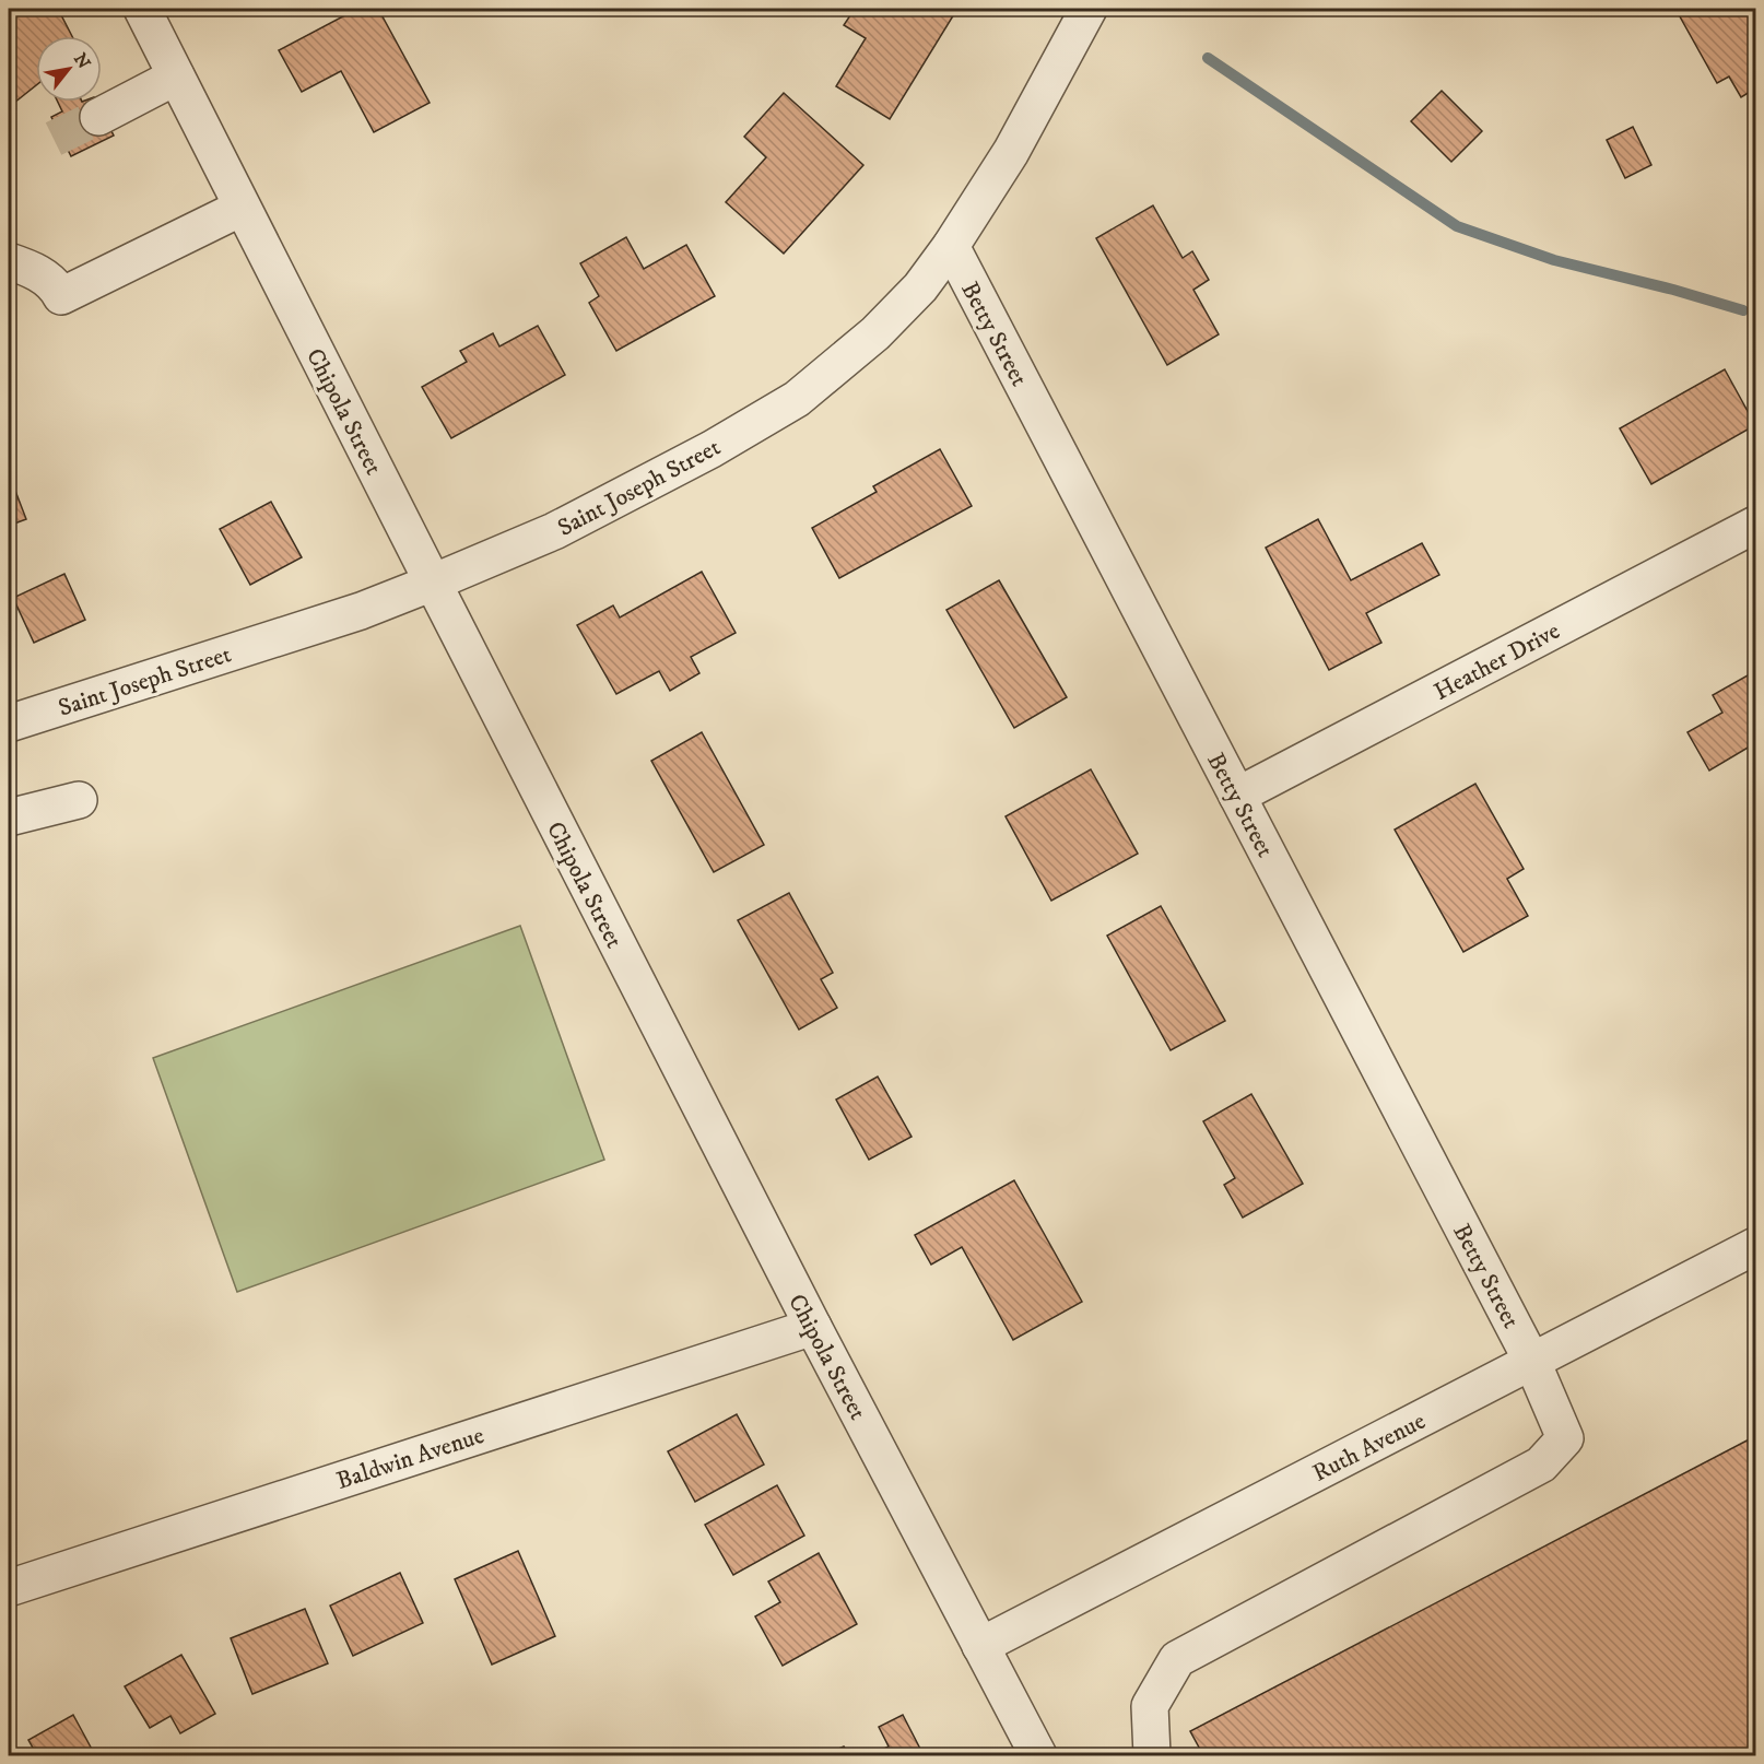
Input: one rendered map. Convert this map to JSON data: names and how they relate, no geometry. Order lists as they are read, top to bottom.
{
  "streets": {
    "street": [
      "Betty Street",
      "Chipola Street",
      "Saint Joseph Street",
      "Heather Drive",
      "Ruth Avenue",
      "Baldwin Avenue"
    ]
  },
  "crossings": [
    ["Betty Street", "Saint Joseph Street"],
    ["Betty Street", "Heather Drive"],
    ["Betty Street", "Ruth Avenue"],
    ["Chipola Street", "Saint Joseph Street"],
    ["Chipola Street", "Ruth Avenue"],
    ["Chipola Street", "Baldwin Avenue"]
  ],
  "north": "top right"
}
